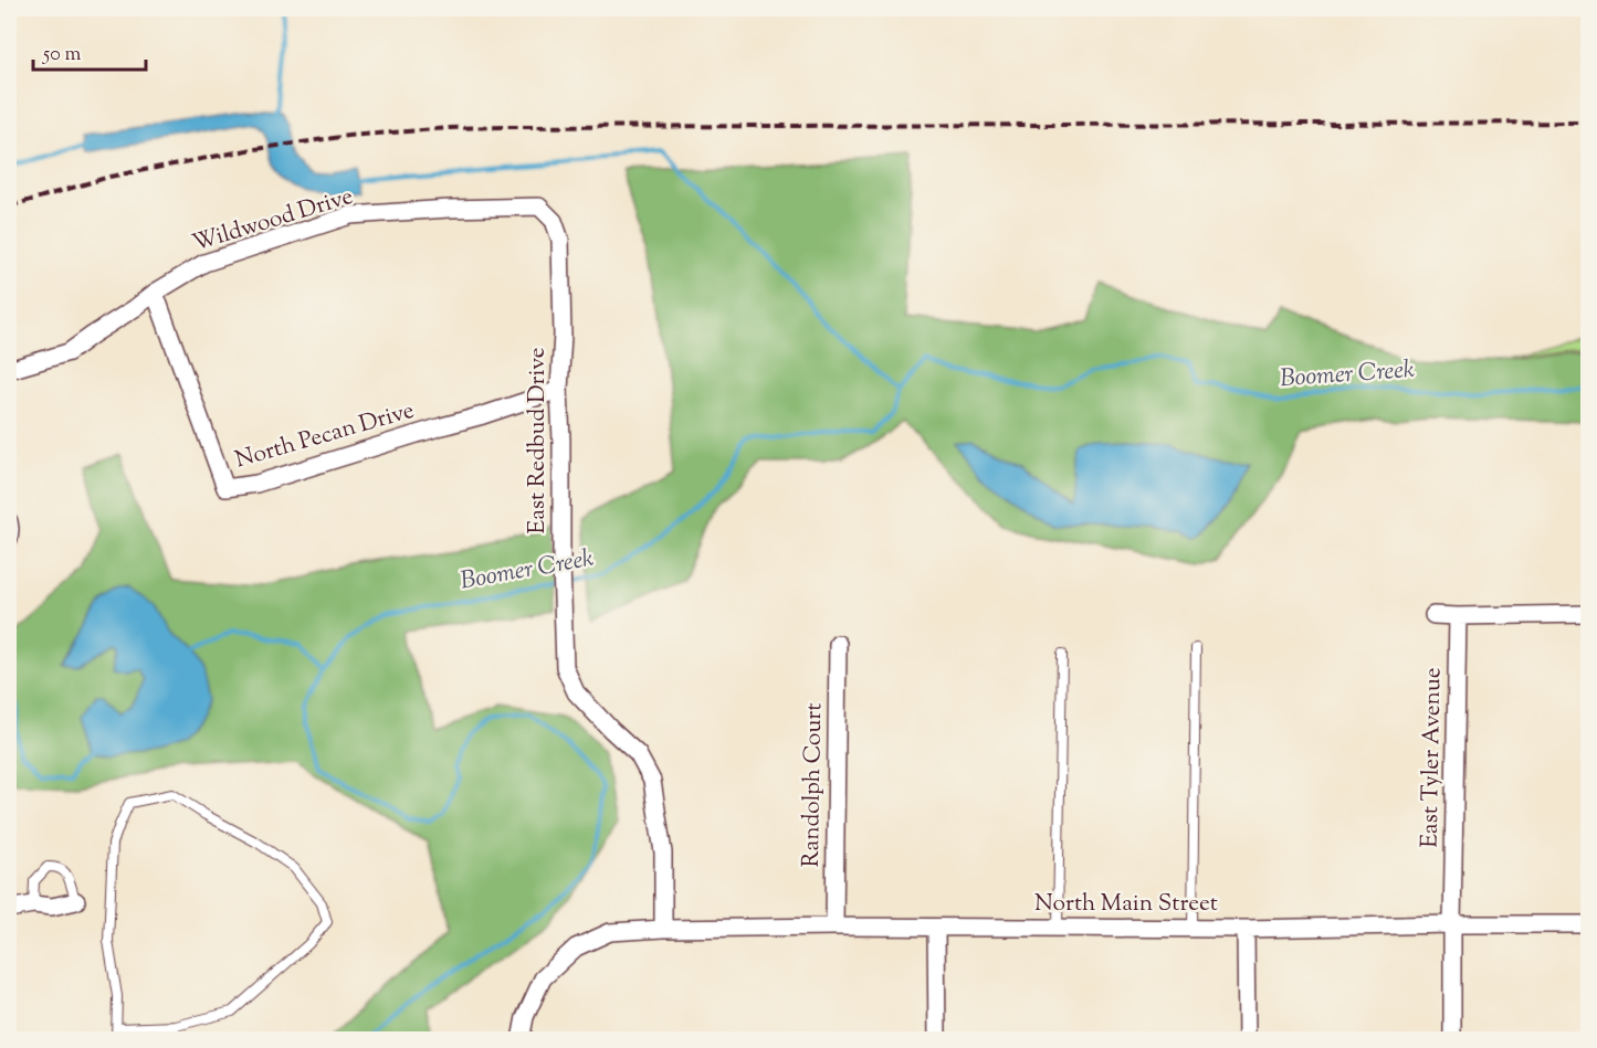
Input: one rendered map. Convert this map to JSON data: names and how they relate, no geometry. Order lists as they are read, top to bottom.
{
  "streets": {
    "street": [
      "Wildwood Drive",
      "North Pecan Drive",
      "East Redbud Drive",
      "East Tyler Avenue",
      "Randolph Court",
      "North Main Street"
    ]
  },
  "crossings": [
    ["Wildwood Drive", "North Pecan Drive"],
    ["Wildwood Drive", "East Redbud Drive"],
    ["North Pecan Drive", "East Redbud Drive"],
    ["East Redbud Drive", "North Main Street"],
    ["East Tyler Avenue", "North Main Street"],
    ["Randolph Court", "North Main Street"]
  ],
  "water": ["Boomer Creek"],
  "scale_bar": "50 m"
}
